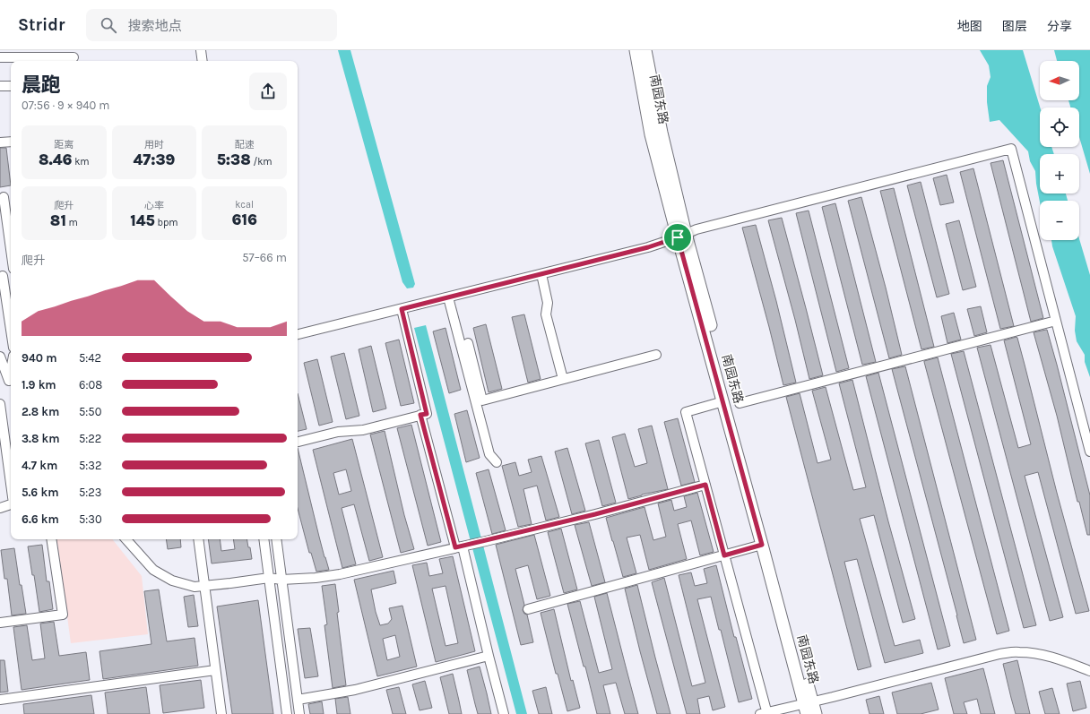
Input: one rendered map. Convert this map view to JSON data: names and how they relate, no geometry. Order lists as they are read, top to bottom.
{
  "streets": {
    "main road": ["南园东路"]
  },
  "north": "left",
  "page": {
    "header": "Stridr",
    "search": "搜索地点",
    "nav": ["地图", "图层", "分享"],
    "map_buttons": ["+", "−"],
    "heading": ["晨跑", "07:56 · 9 × 940 m"],
    "stats": [
      ["距离", "8.46 km"],
      ["用时", "47:39"],
      ["配速", "5:38 /km"],
      ["爬升", "81 m"],
      ["心率", "145 bpm"],
      ["kcal", "616"]
    ],
    "chart": ["爬升", "57–66 m"],
    "list": [
      {
        "name": "940 m",
        "note": "5:42"
      },
      {
        "name": "1.9 km",
        "note": "6:08"
      },
      {
        "name": "2.8 km",
        "note": "5:50"
      },
      {
        "name": "3.8 km",
        "note": "5:22"
      },
      {
        "name": "4.7 km",
        "note": "5:32"
      },
      {
        "name": "5.6 km",
        "note": "5:23"
      },
      {
        "name": "6.6 km",
        "note": "5:30"
      }
    ]
  }
}
